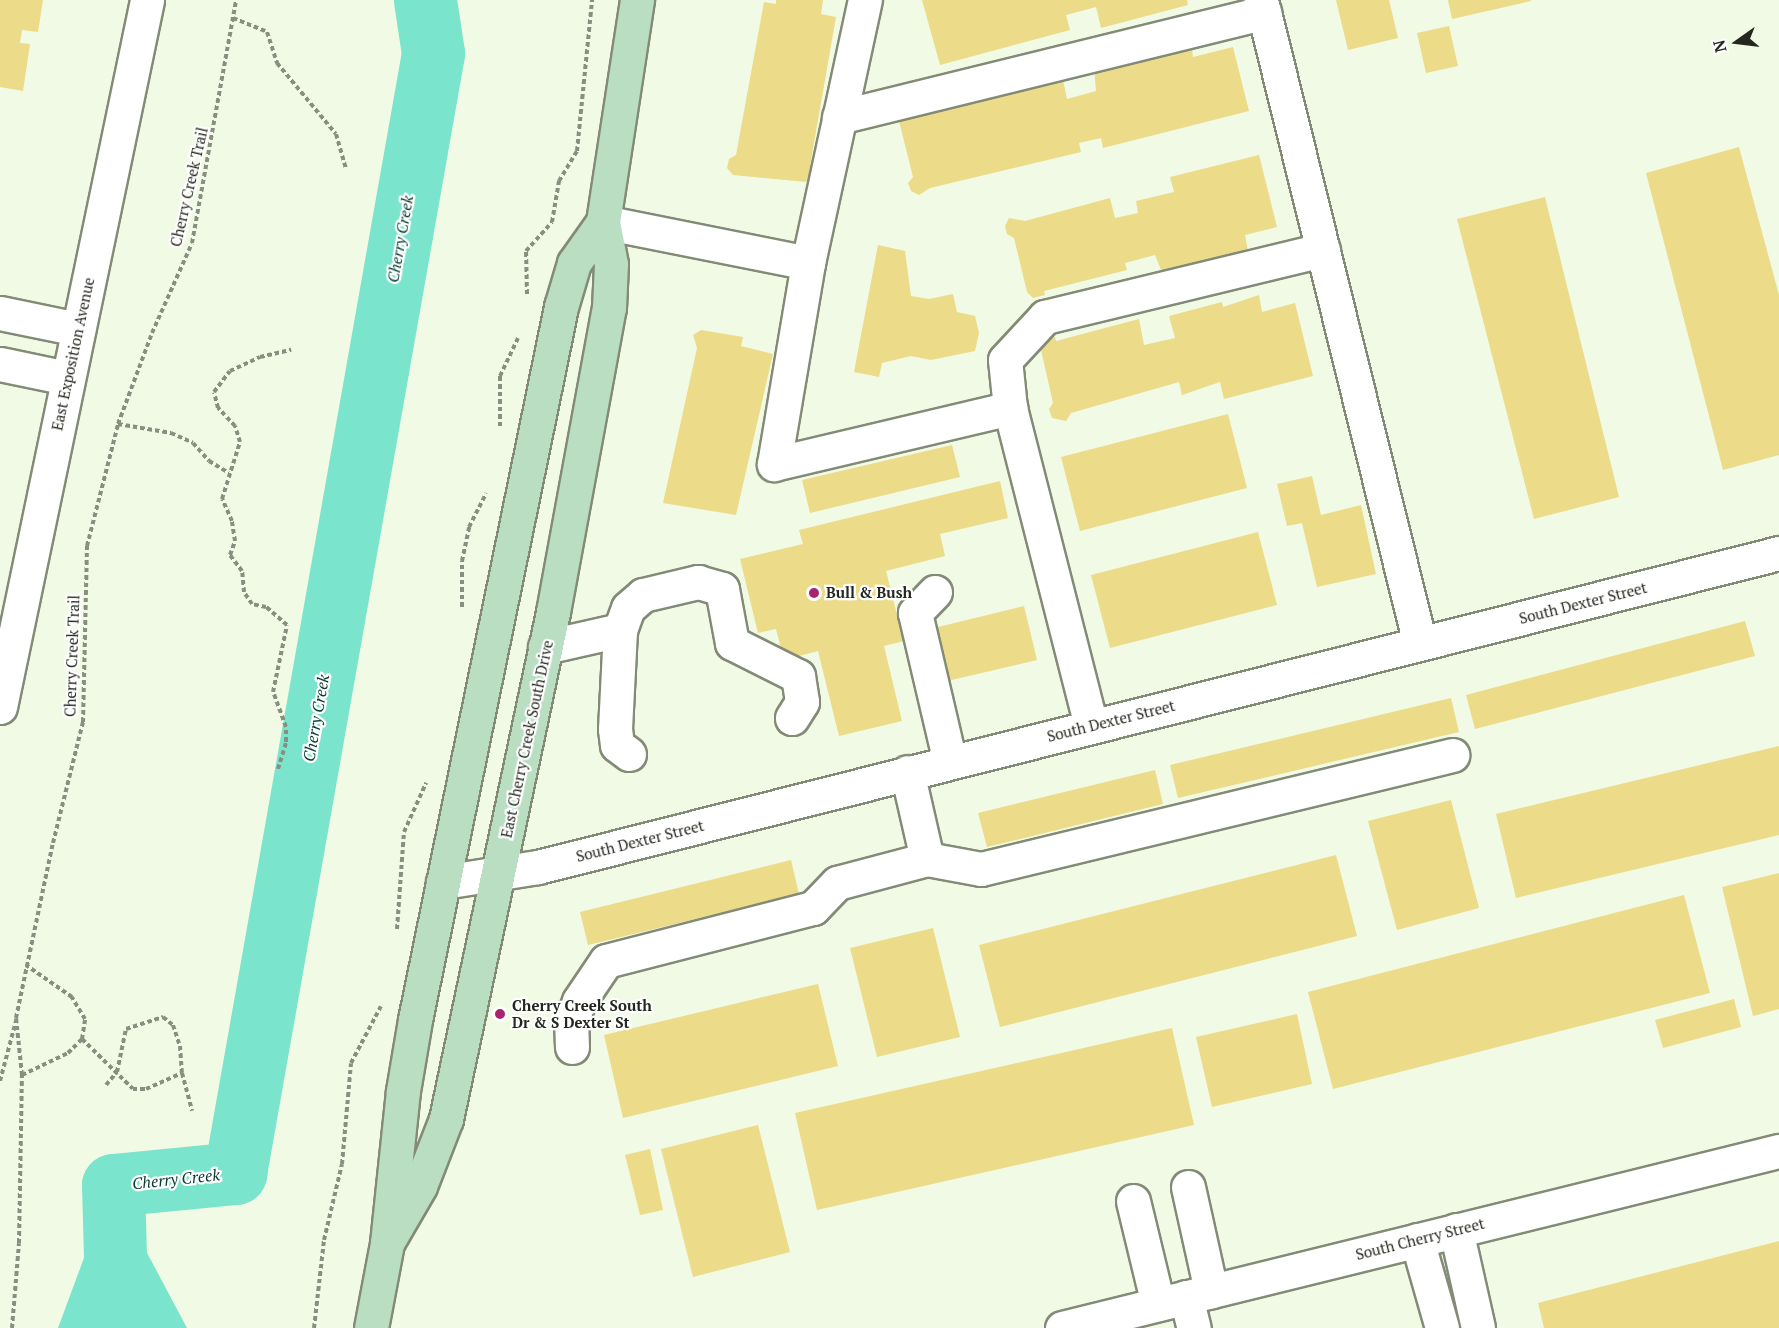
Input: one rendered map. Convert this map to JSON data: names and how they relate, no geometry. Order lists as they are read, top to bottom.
{
  "streets": {
    "main road": ["East Cherry Creek South Drive"],
    "street": ["East Exposition Avenue", "South Dexter Street", "South Cherry Street"],
    "path": ["Cherry Creek Trail"]
  },
  "crossings": [
    ["South Dexter Street", "East Cherry Creek South Drive"]
  ],
  "water": ["Cherry Creek"],
  "places": ["Bull & Bush", "Cherry Creek South Dr & S Dexter St"],
  "north": "left"
}
